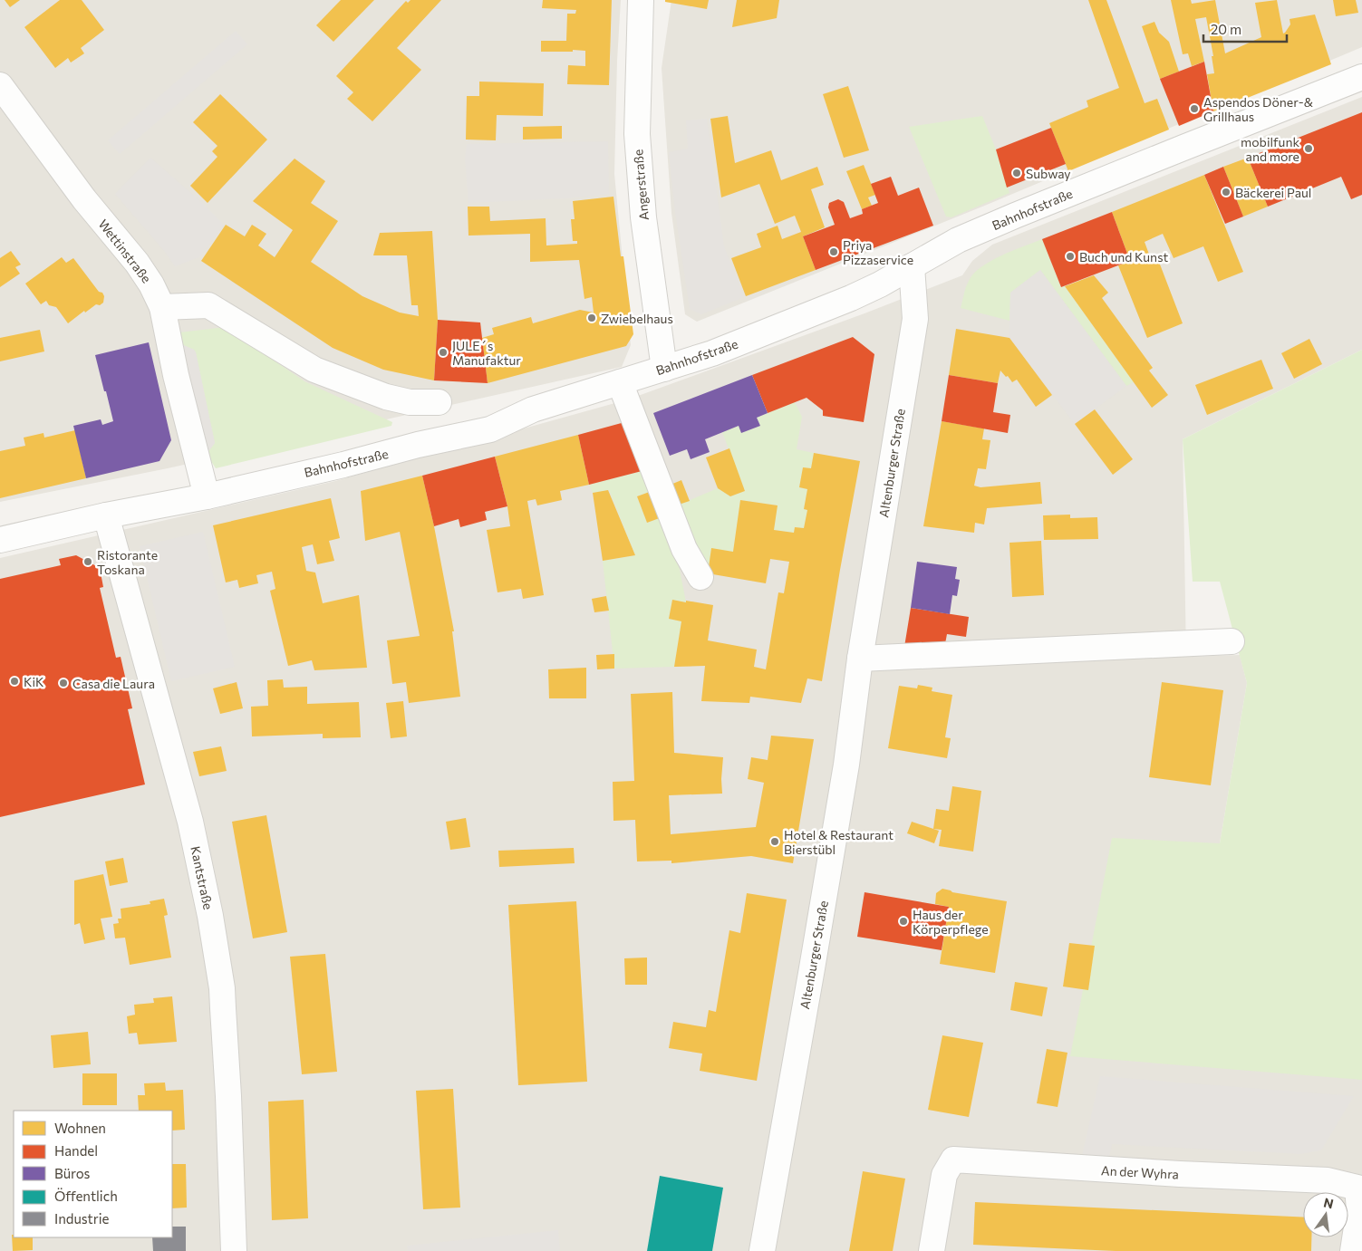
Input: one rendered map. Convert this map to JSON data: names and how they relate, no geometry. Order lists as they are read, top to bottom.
{
  "streets": {
    "street": [
      "Angerstraße",
      "Bahnhofstraße",
      "Wettinstraße",
      "Altenburger Straße",
      "Kantstraße",
      "An der Wyhra"
    ]
  },
  "crossings": [
    ["Angerstraße", "Bahnhofstraße"],
    ["Bahnhofstraße", "Wettinstraße"],
    ["Bahnhofstraße", "Altenburger Straße"],
    ["Bahnhofstraße", "Kantstraße"]
  ],
  "places": [
    "Aspendos Döner-& Grillhaus",
    "mobilfunk and more",
    "Subway",
    "Bäckerei Paul",
    "Priya Pizzaservice",
    "Buch und Kunst",
    "Zwiebelhaus",
    "JULE´s Manufaktur",
    "Ristorante Toskana",
    "KiK",
    "Casa die Laura",
    "Hotel & Restaurant Bierstübl",
    "Haus der Körperpflege"
  ],
  "legend": [
    "Wohnen",
    "Handel",
    "Büros",
    "Öffentlich",
    "Industrie"
  ],
  "scale_bar": "20 m",
  "north": "top"
}
